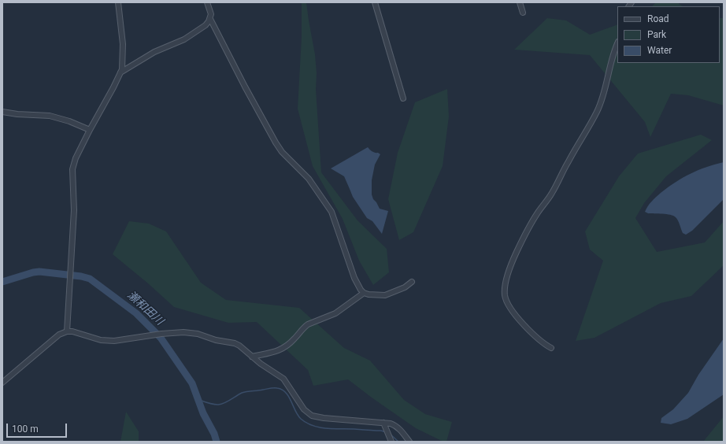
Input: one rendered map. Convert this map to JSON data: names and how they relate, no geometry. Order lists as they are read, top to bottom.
{
  "water": ["瀬和田川"],
  "legend": ["Road", "Park", "Water"],
  "scale_bar": "100 m"
}
